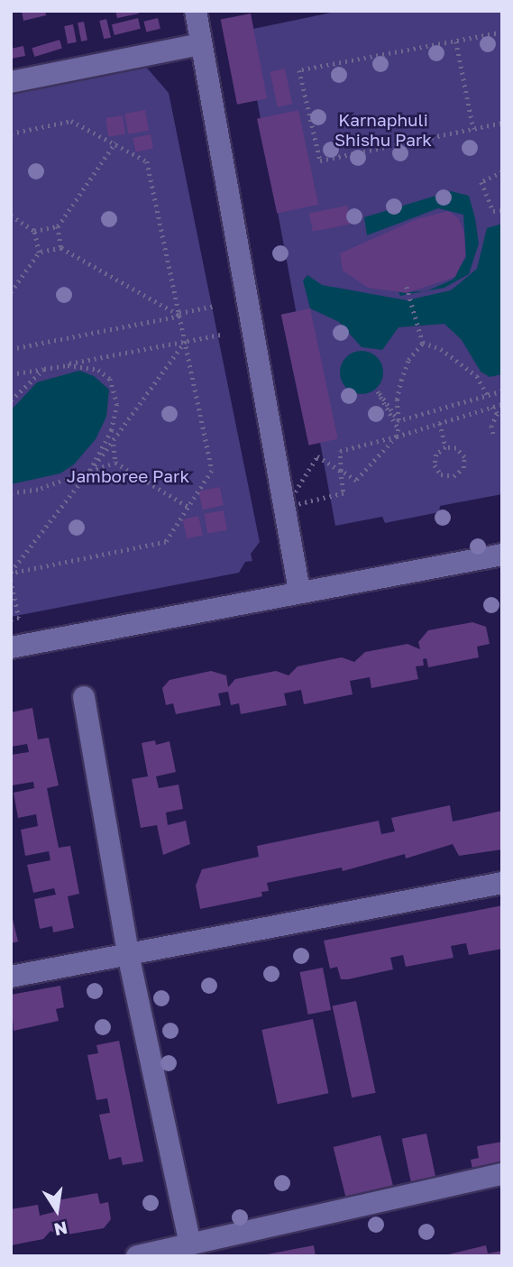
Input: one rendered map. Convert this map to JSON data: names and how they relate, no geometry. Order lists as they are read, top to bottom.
{
  "parks": ["Karnaphuli Shishu Park", "Jamboree Park"],
  "north": "bottom"
}
